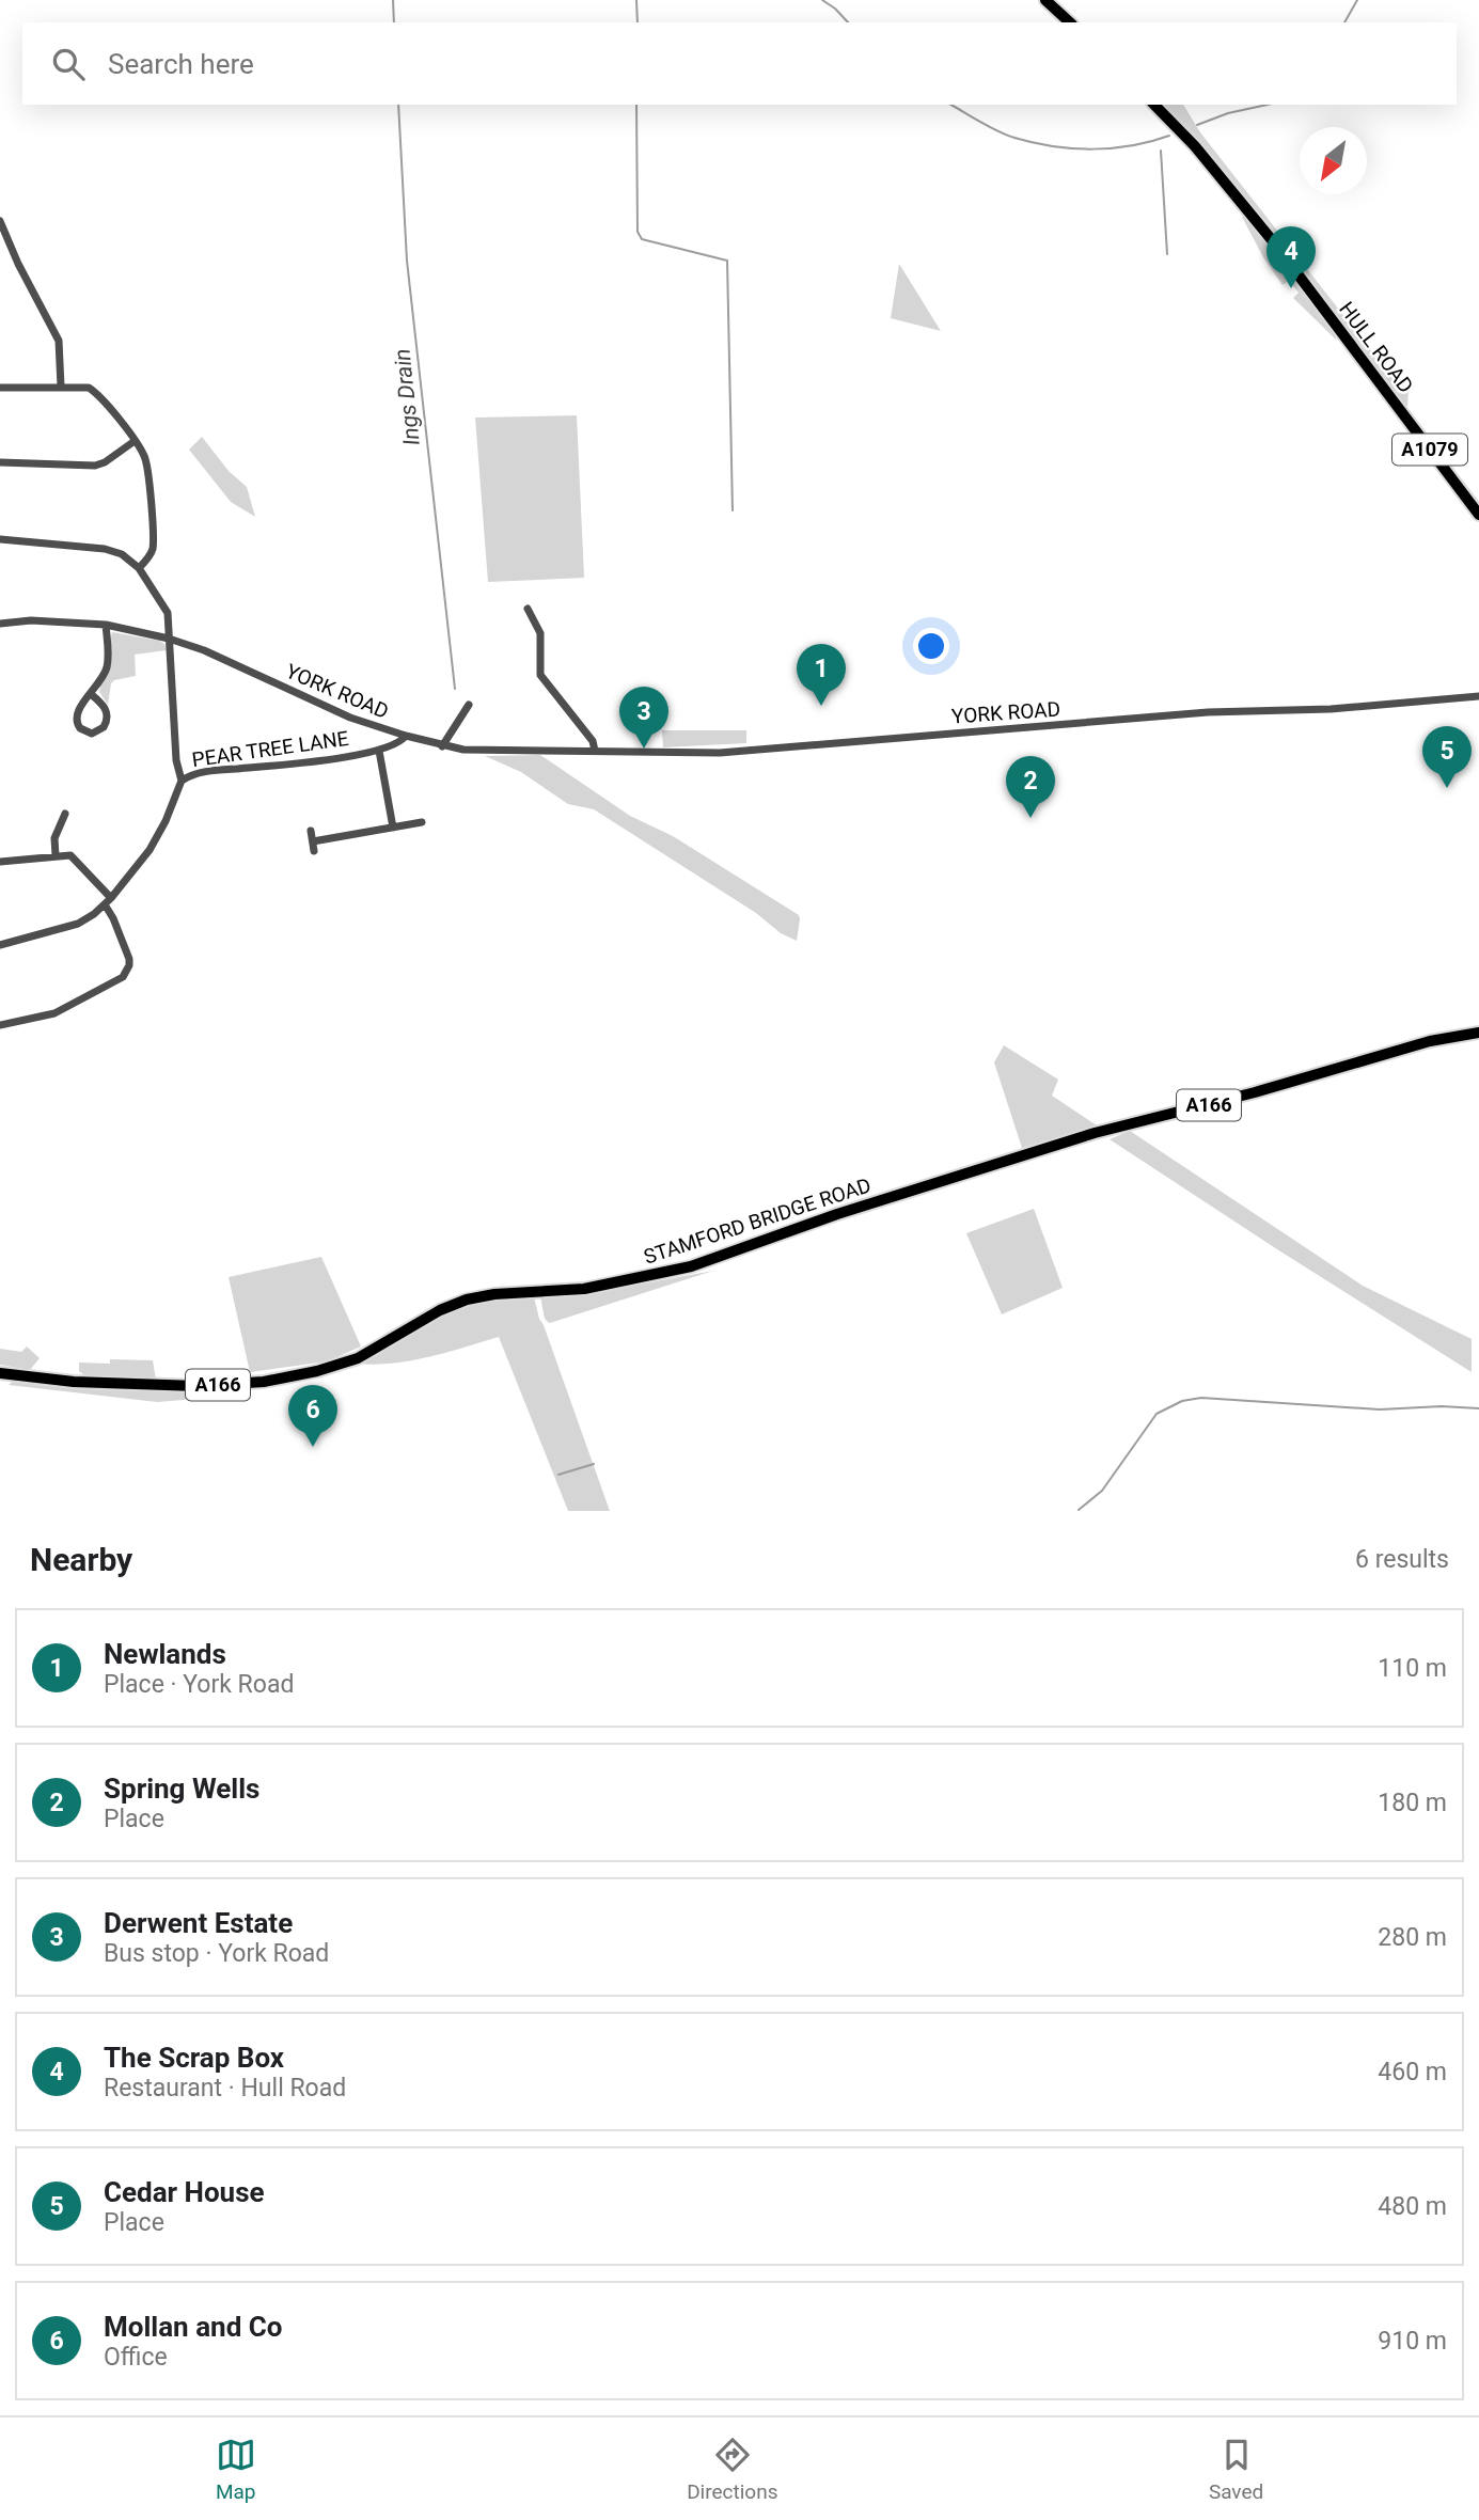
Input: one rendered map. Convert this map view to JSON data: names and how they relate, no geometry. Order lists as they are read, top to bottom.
{
  "streets": {
    "highway": [
      "HULL ROAD",
      "A1079",
      "A166",
      "STAMFORD BRIDGE ROAD"
    ],
    "street": ["YORK ROAD", "PEAR TREE LANE"]
  },
  "crossings": [
    ["YORK ROAD", "PEAR TREE LANE"]
  ],
  "water": ["Ings Drain"],
  "north": "bottom left",
  "page": {
    "search": "Search here",
    "pins": [
      "4",
      "1",
      "3",
      "5",
      "2",
      "6"
    ],
    "heading": ["Nearby", "6 results"],
    "list": [
      {
        "mark": "1",
        "name": "Newlands",
        "note": "Place · York Road",
        "value": "110 m"
      },
      {
        "mark": "2",
        "name": "Spring Wells",
        "note": "Place",
        "value": "180 m"
      },
      {
        "mark": "3",
        "name": "Derwent Estate",
        "note": "Bus stop · York Road",
        "value": "280 m"
      },
      {
        "mark": "4",
        "name": "The Scrap Box",
        "note": "Restaurant · Hull Road",
        "value": "460 m"
      },
      {
        "mark": "5",
        "name": "Cedar House",
        "note": "Place",
        "value": "480 m"
      },
      {
        "mark": "6",
        "name": "Mollan and Co",
        "note": "Office",
        "value": "910 m"
      }
    ],
    "nav": ["Map", "Directions", "Saved"]
  }
}
